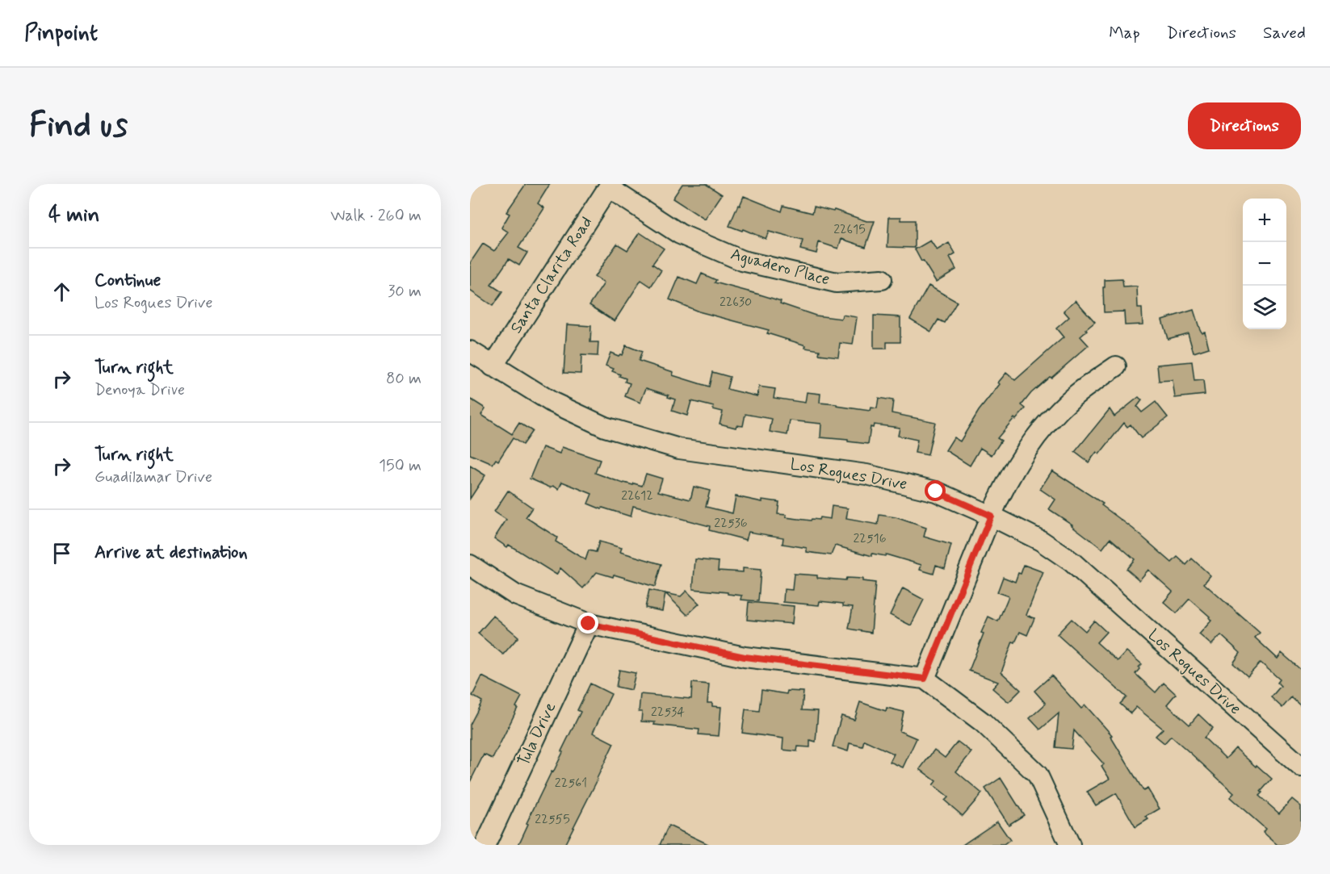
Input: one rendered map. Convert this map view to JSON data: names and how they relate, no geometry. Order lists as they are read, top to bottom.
{
  "streets": {
    "street": [
      "Aguadero Place",
      "Santa Clarita Road",
      "Los Rogues Drive",
      "Tula Drive"
    ]
  },
  "crossings": [
    ["Aguadero Place", "Santa Clarita Road"],
    ["Santa Clarita Road", "Los Rogues Drive"]
  ],
  "house_numbers": [
    "22615",
    "22630",
    "22612",
    "22536",
    "22516",
    "22534",
    "22561",
    "22555"
  ],
  "page": {
    "header": "Pinpoint",
    "nav": ["Map", "Directions", "Saved"],
    "buttons": "Directions",
    "title": "Find us",
    "heading": ["4 min", "Walk · 260 m"],
    "map_buttons": ["+", "−"],
    "list": [
      ["Continue", "Los Rogues Drive", "30 m"],
      ["Turn right", "Denoya Drive", "80 m"],
      ["Turn right", "Guadilamar Drive", "150 m"],
      "Arrive at destination"
    ]
  }
}
